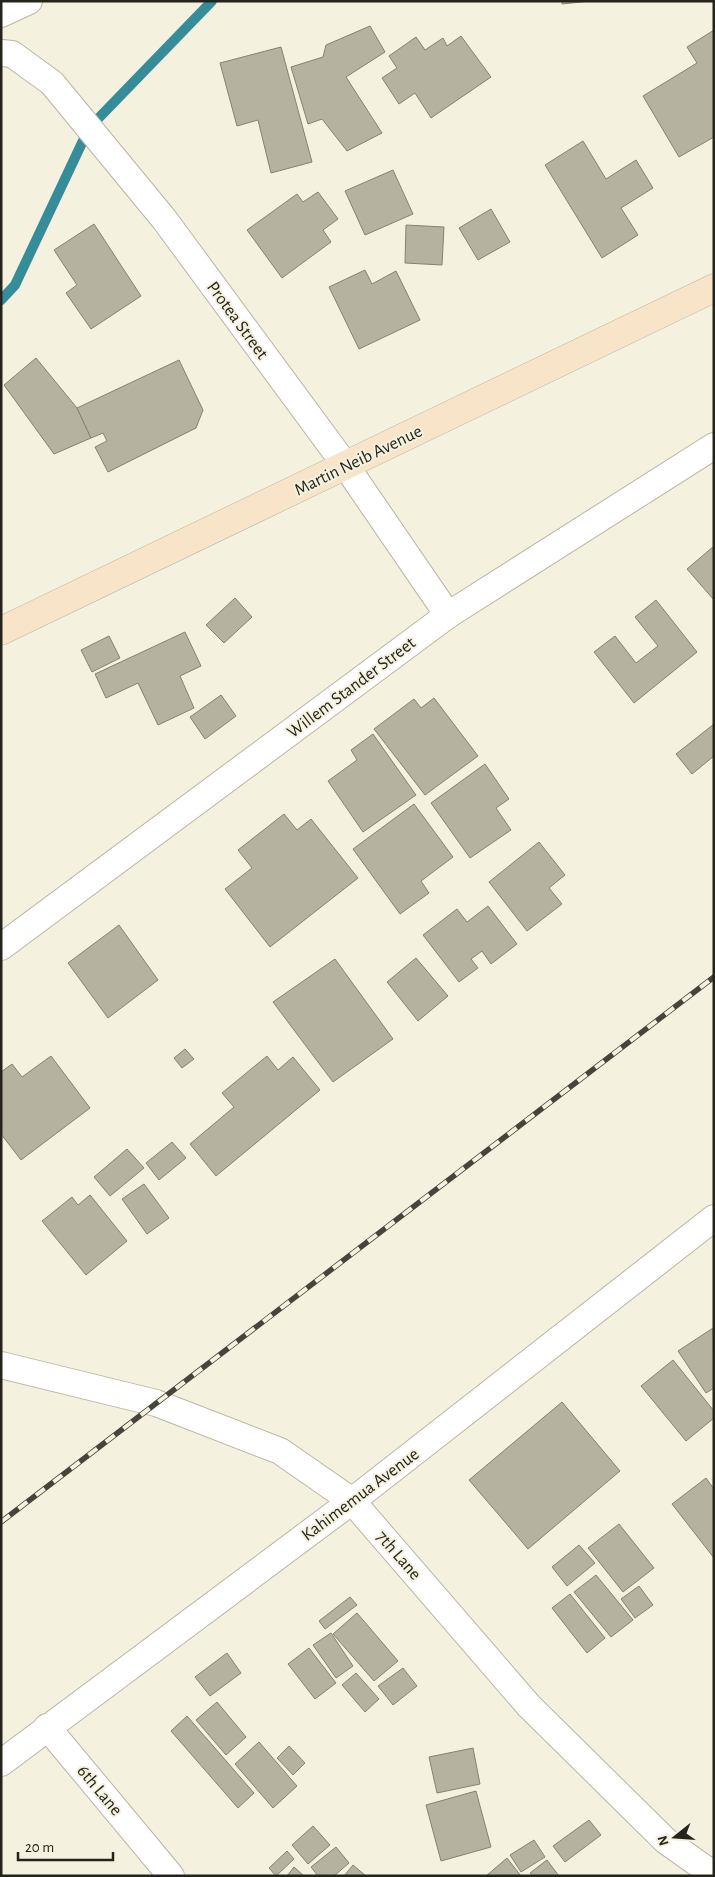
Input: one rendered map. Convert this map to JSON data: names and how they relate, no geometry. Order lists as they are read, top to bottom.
{
  "streets": {
    "main road": ["Martin Neib Avenue"],
    "street": [
      "Protea Street",
      "Willem Stander Street",
      "Kahimemua Avenue",
      "7th Lane",
      "6th Lane"
    ]
  },
  "crossings": [
    ["Protea Street", "Martin Neib Avenue"],
    ["Protea Street", "Willem Stander Street"],
    ["Kahimemua Avenue", "7th Lane"],
    ["Kahimemua Avenue", "6th Lane"]
  ],
  "scale_bar": "20 m",
  "north": "left"
}
